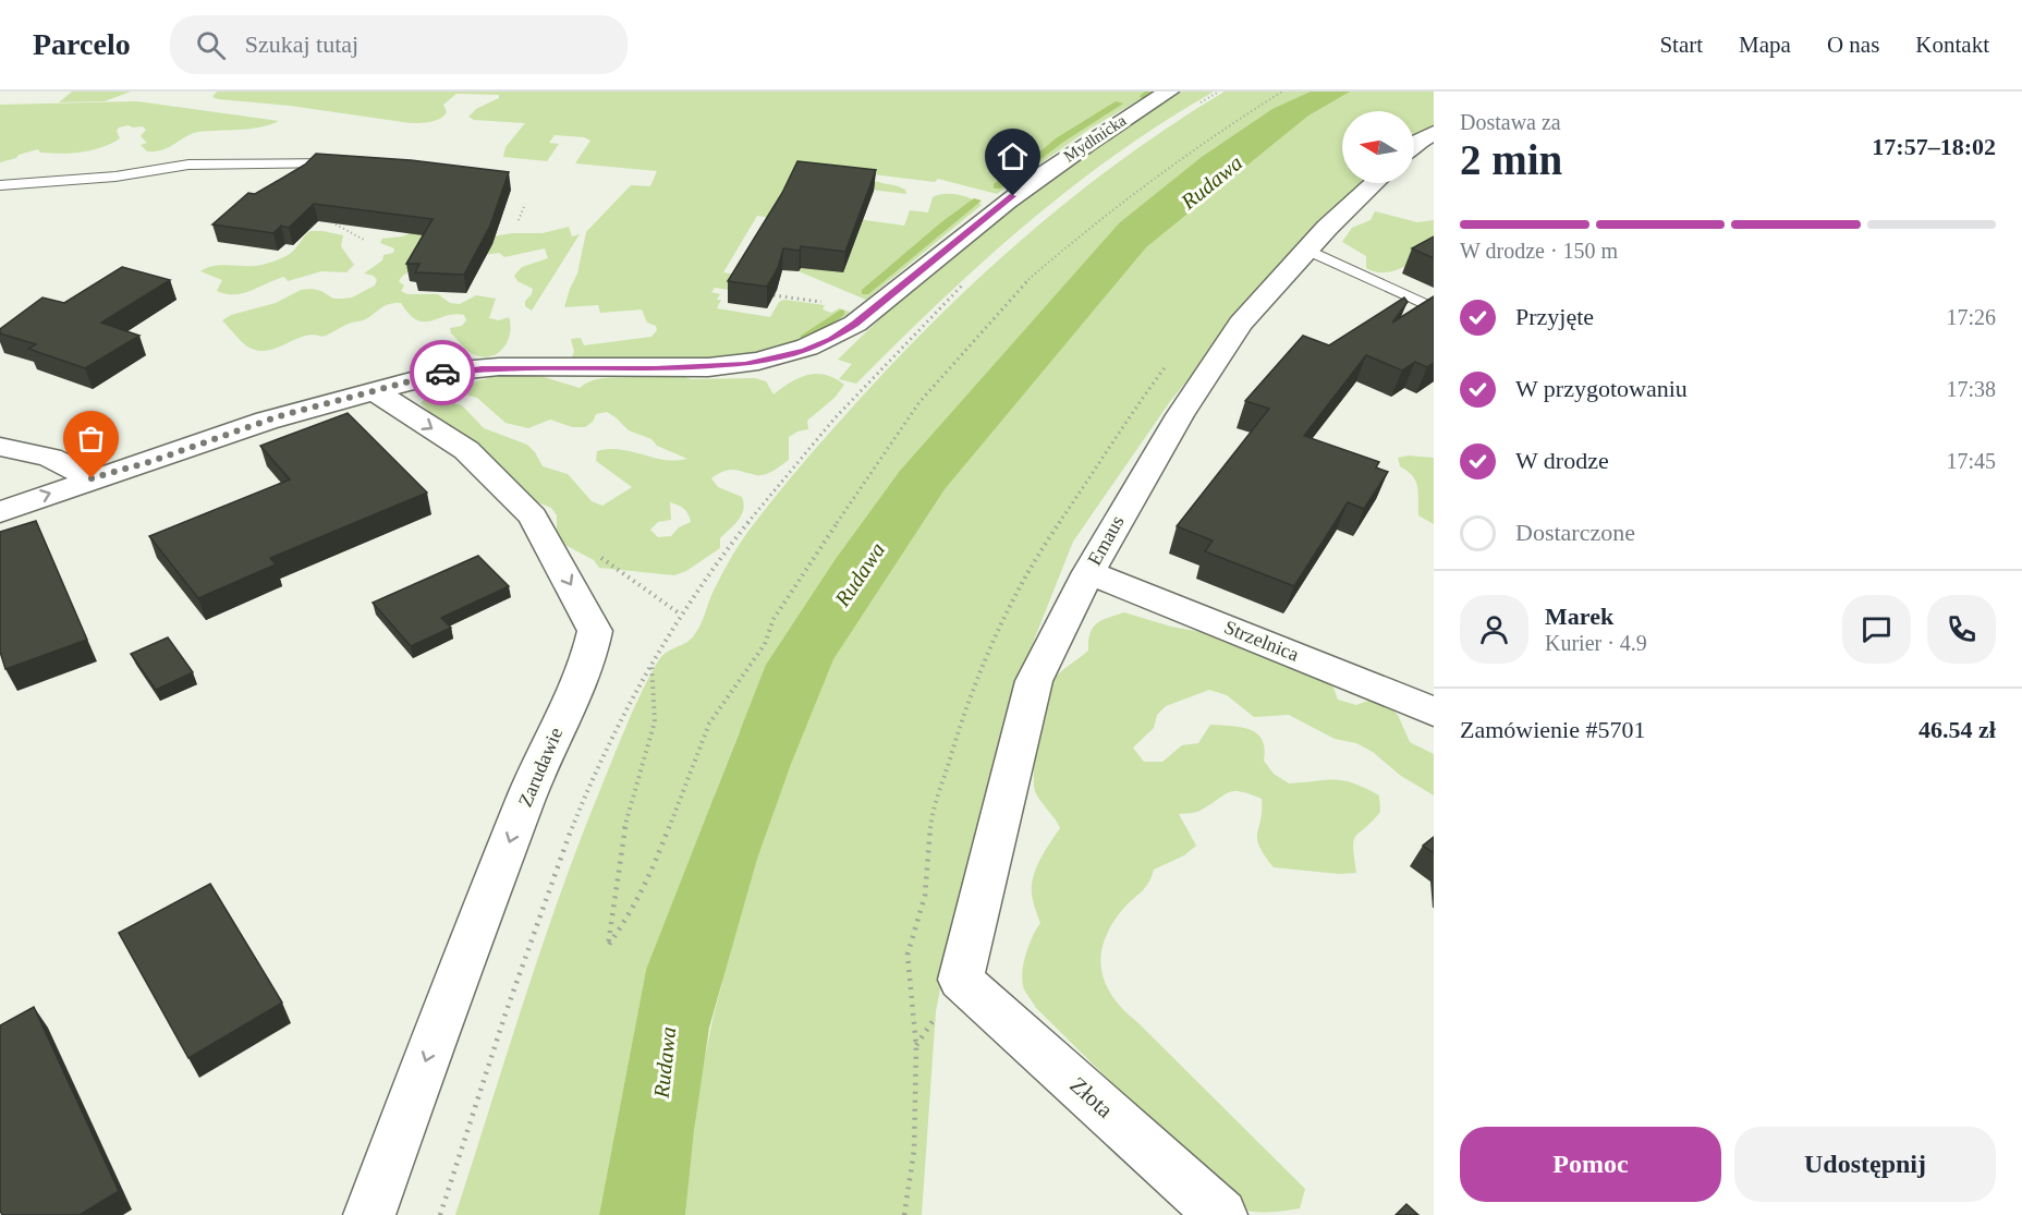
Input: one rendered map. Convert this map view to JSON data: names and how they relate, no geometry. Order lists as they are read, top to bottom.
{
  "streets": {
    "street": [
      "Mydlnicka",
      "Emaus",
      "Strzelnica",
      "Zarudawie",
      "Złota"
    ]
  },
  "crossings": [
    ["Mydlnicka", "Zarudawie"],
    ["Emaus", "Strzelnica"],
    ["Emaus", "Złota"]
  ],
  "one_way": ["Zarudawie"],
  "water": ["Rudawa"],
  "north": "left",
  "page": {
    "header": "Parcelo",
    "search": "Szukaj tutaj",
    "nav": [
      "Start",
      "Mapa",
      "O nas",
      "Kontakt"
    ],
    "heading": ["2 min", "Dostawa za", "17:57–18:02"],
    "panel": [
      "Marek",
      "Kurier · 4.9",
      "Zamówienie #5701",
      "46.54 zł"
    ],
    "bar": "W drodze · 150 m",
    "list": [
      ["Przyjęte", "17:26"],
      ["W przygotowaniu", "17:38"],
      ["W drodze", "17:45"],
      "Dostarczone"
    ],
    "buttons": ["Pomoc", "Udostępnij"]
  }
}
